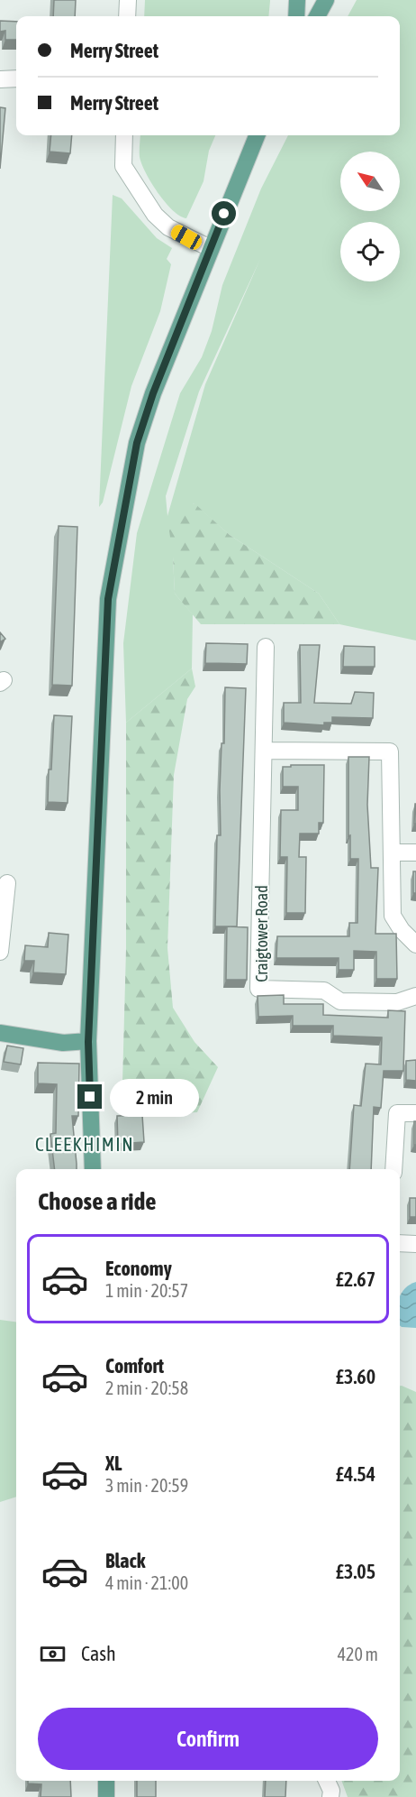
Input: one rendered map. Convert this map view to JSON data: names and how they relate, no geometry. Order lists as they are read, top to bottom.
{
  "streets": {
    "street": ["Craigtower Road"]
  },
  "districts": ["CLEEKHIMIN"],
  "north": "top left",
  "page": {
    "banner": ["Merry Street", "Merry Street"],
    "bubble": "2 min",
    "heading": "Choose a ride",
    "list": [
      {
        "name": "Economy",
        "note": "1 min · 20:57",
        "value": "£2.67"
      },
      {
        "name": "Comfort",
        "note": "2 min · 20:58",
        "value": "£3.60"
      },
      {
        "name": "XL",
        "note": "3 min · 20:59",
        "value": "£4.54"
      },
      {
        "name": "Black",
        "note": "4 min · 21:00",
        "value": "£3.05"
      }
    ],
    "pay": ["Cash", "420 m"],
    "buttons": "Confirm"
  }
}
